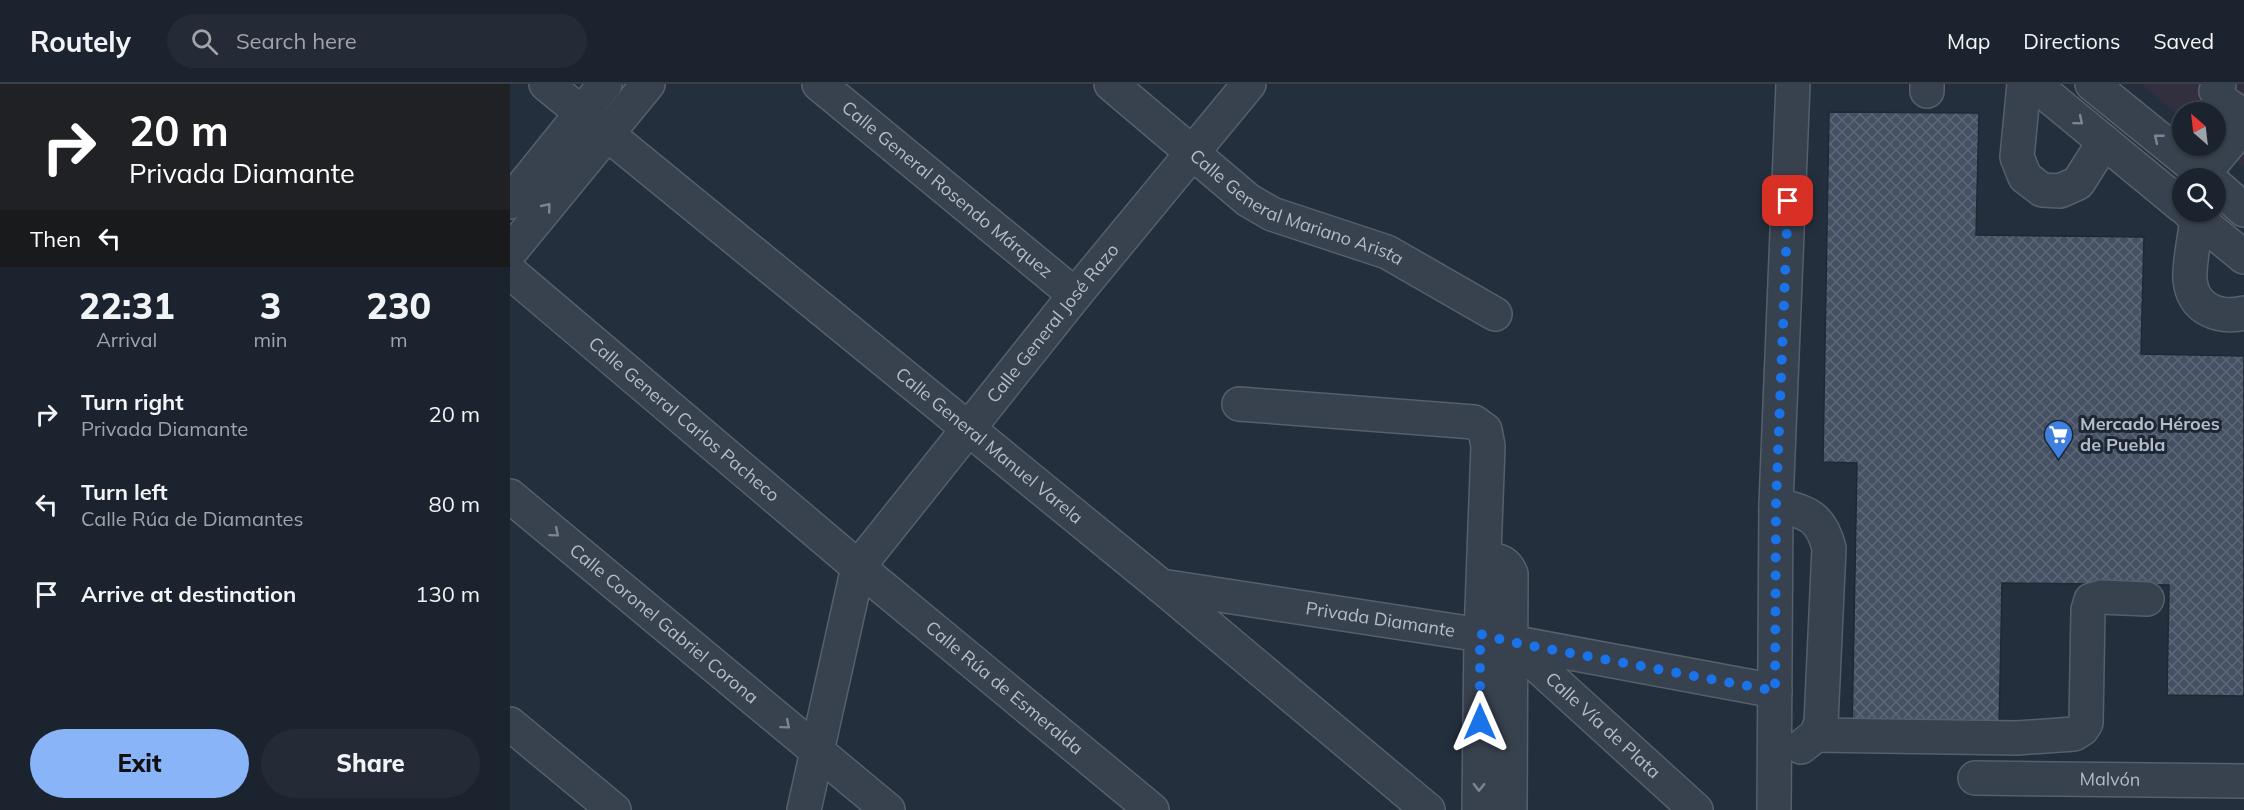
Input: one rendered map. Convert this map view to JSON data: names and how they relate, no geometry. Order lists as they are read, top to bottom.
{
  "streets": {
    "street": [
      "Calle General Rosendo Márquez",
      "Calle General Mariano Arista",
      "Calle General José Razo",
      "Calle General Carlos Pacheco",
      "Calle General Manuel Varela",
      "Privada Diamante",
      "Calle Coronel Gabriel Corona",
      "Calle Rúa de Esmeralda",
      "Calle Vía de Plata",
      "Malvón"
    ]
  },
  "crossings": [
    ["Calle General Rosendo Márquez", "Calle General José Razo"],
    ["Calle General Mariano Arista", "Calle General José Razo"],
    ["Calle General José Razo", "Calle General Carlos Pacheco"],
    ["Calle General José Razo", "Calle General Manuel Varela"],
    ["Calle General José Razo", "Calle Coronel Gabriel Corona"],
    ["Calle General José Razo", "Calle Rúa de Esmeralda"],
    ["Calle General Carlos Pacheco", "Calle Rúa de Esmeralda"],
    ["Calle General Manuel Varela", "Privada Diamante"],
    ["Privada Diamante", "Calle Vía de Plata"]
  ],
  "places": {
    "supermarket": ["Mercado Héroes de Puebla"]
  },
  "north": "top left",
  "page": {
    "header": "Routely",
    "search": "Search here",
    "nav": ["Map", "Directions", "Saved"],
    "turn": ["20 m", "Privada Diamante"],
    "then": "Then",
    "eta": [
      "22:31",
      "Arrival",
      "3",
      "min",
      "230",
      "m"
    ],
    "list": [
      {
        "name": "Turn right",
        "note": "Privada Diamante",
        "value": "20 m"
      },
      {
        "name": "Turn left",
        "note": "Calle Rúa de Diamantes",
        "value": "80 m"
      },
      {
        "name": "Arrive at destination",
        "value": "130 m"
      }
    ],
    "buttons": ["Exit", "Share"]
  }
}
